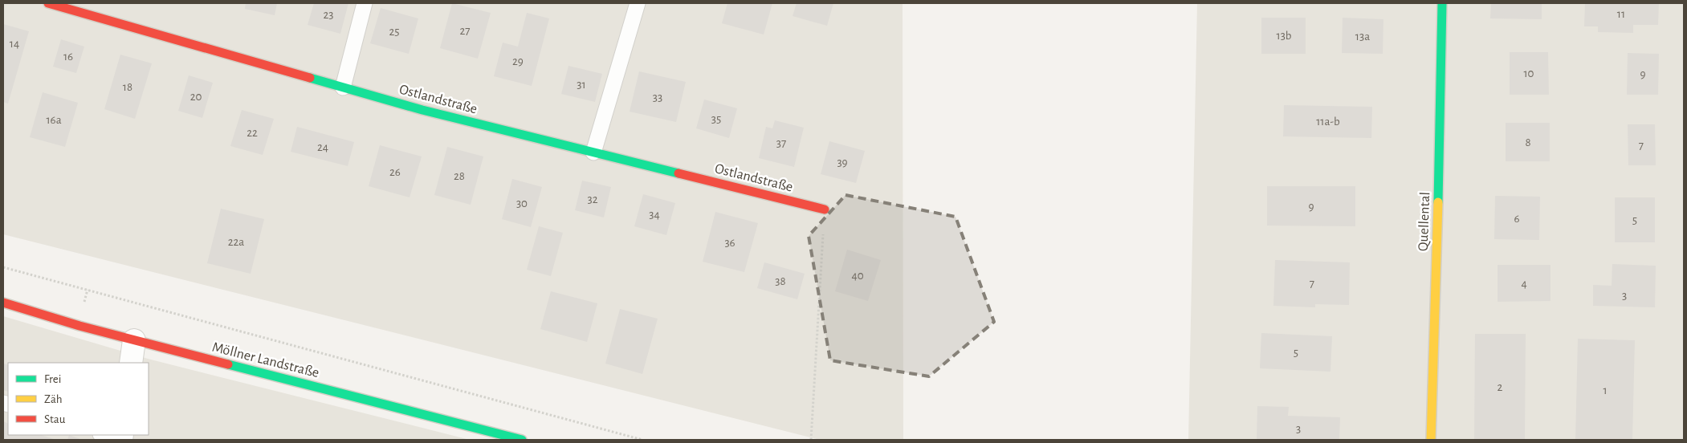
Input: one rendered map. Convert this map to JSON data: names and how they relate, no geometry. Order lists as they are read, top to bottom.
{
  "streets": {
    "street": ["Ostlandstraße", "Quellental", "Möllner Landstraße"]
  },
  "house_numbers": [
    "11",
    "23",
    "27",
    "25",
    "13b",
    "13a",
    "14",
    "16",
    "29",
    "10",
    "9",
    "31",
    "18",
    "20",
    "33",
    "35",
    "16a",
    "11a-b",
    "22",
    "8",
    "37",
    "7",
    "24",
    "39",
    "26",
    "28",
    "32",
    "30",
    "9",
    "34",
    "6",
    "5",
    "22a",
    "36",
    "40",
    "38",
    "7",
    "4",
    "3",
    "5",
    "2",
    "1",
    "3"
  ],
  "legend": ["Frei", "Zäh", "Stau"]
}
